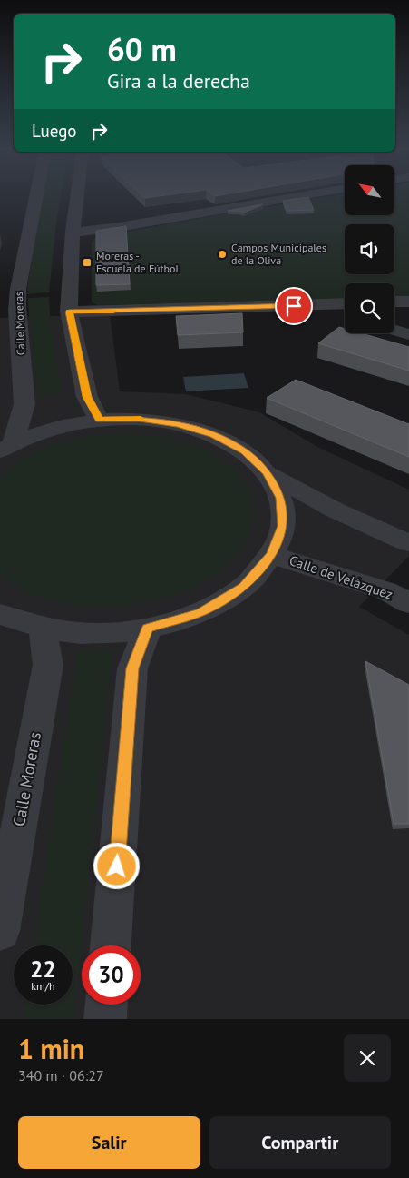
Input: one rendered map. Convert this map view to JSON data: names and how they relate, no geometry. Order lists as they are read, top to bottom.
{
  "streets": {
    "street": ["Calle Moreras", "Calle de Velázquez"]
  },
  "places": {
    "other": ["Campos Municipales de la Oliva"],
    "transit": ["Moreras - Escuela de Fútbol"]
  },
  "north": "top left",
  "page": {
    "turn": ["60 m", "Gira a la derecha"],
    "then": "Luego",
    "speed": "22 km/h",
    "limit": "30",
    "heading": ["1 min", "340 m · 06:27"],
    "buttons": ["Salir", "Compartir"]
  }
}
